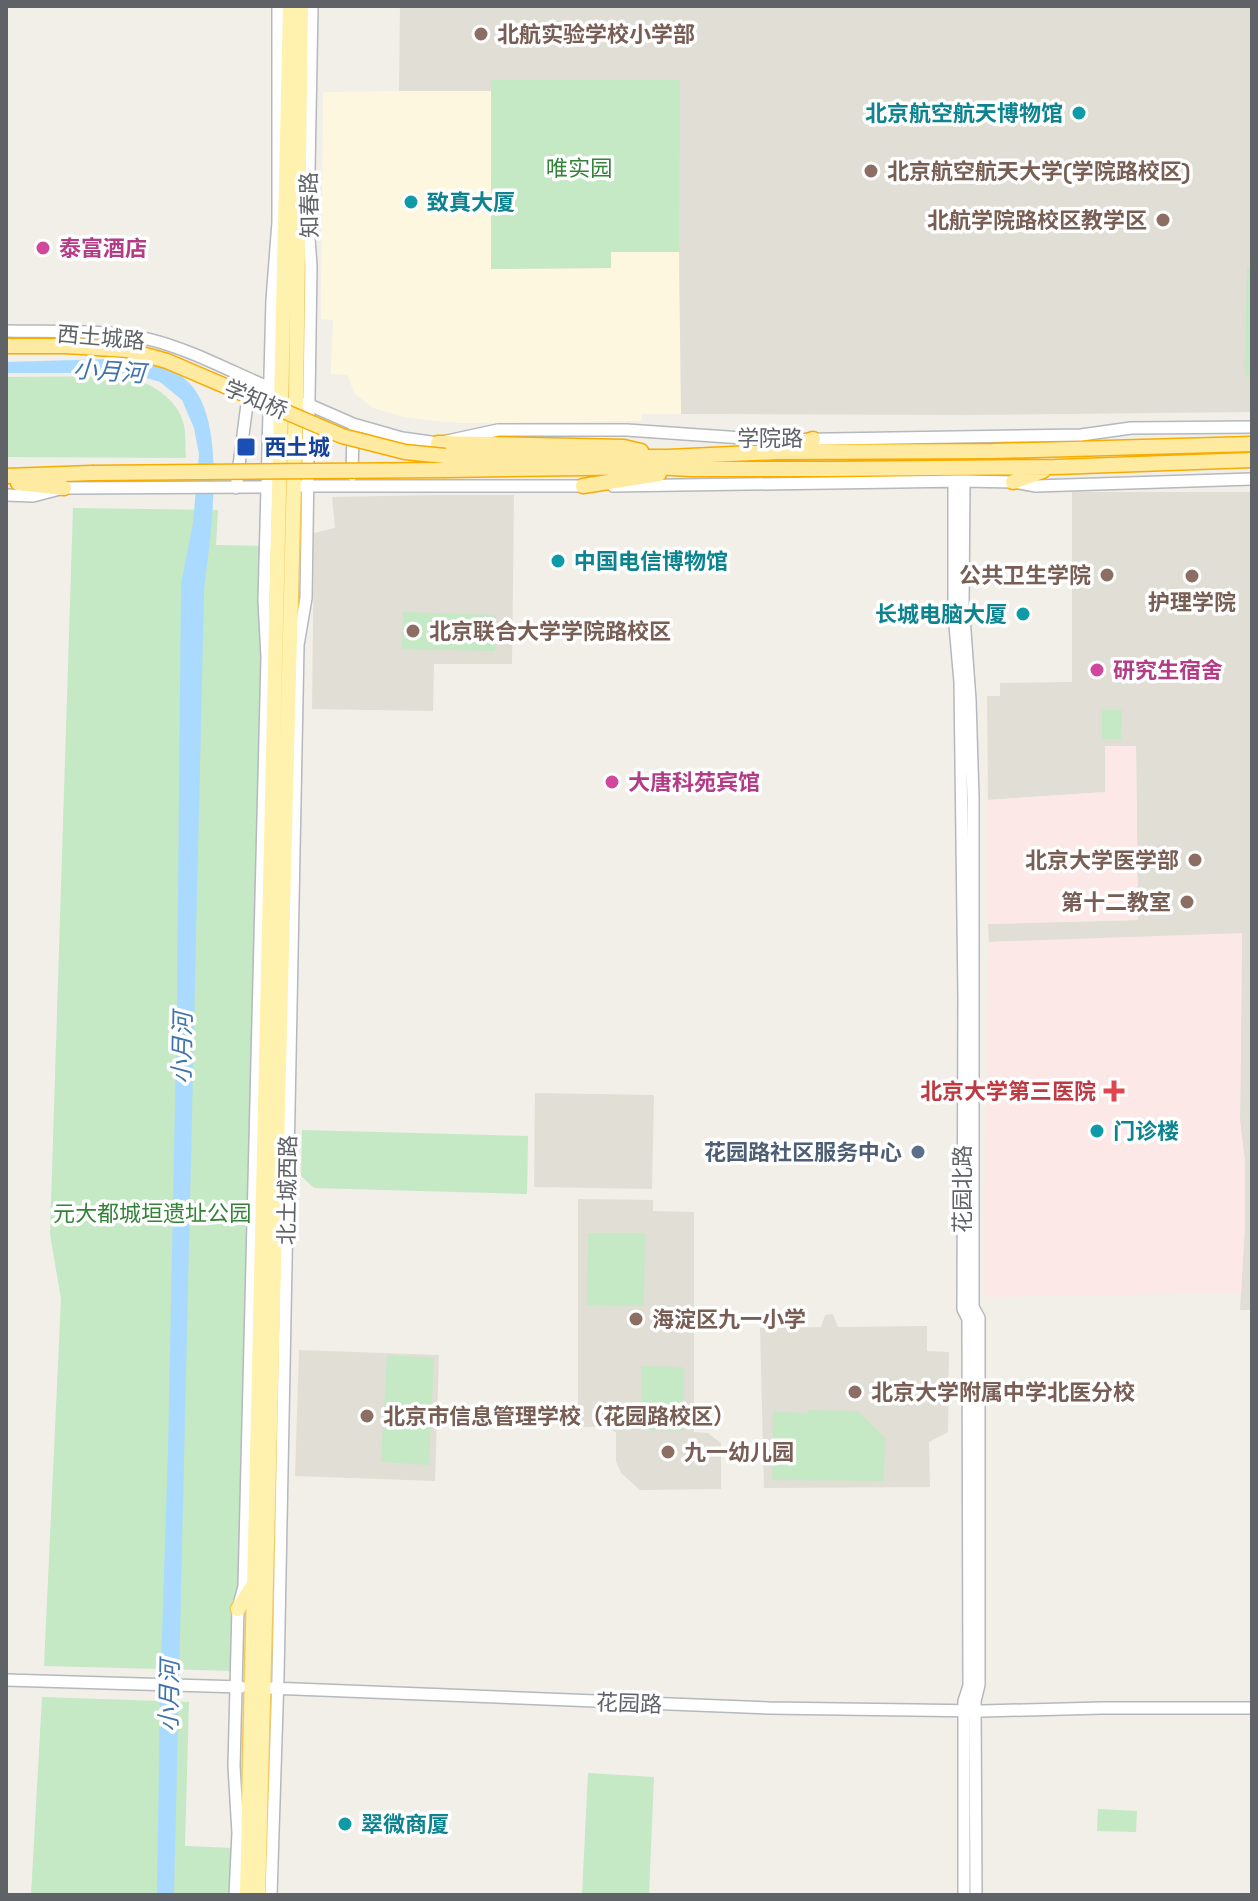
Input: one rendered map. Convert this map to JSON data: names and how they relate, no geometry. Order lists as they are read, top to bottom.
{
  "streets": {
    "highway": ["西土城路", "学知桥", "学院路"],
    "main road": ["知春路", "北土城西路"],
    "street": ["花园北路", "花园路"]
  },
  "crossings": [
    ["知春路", "西土城路"],
    ["知春路", "学院路"],
    ["西土城路", "学知桥"],
    ["西土城路", "学院路"],
    ["学知桥", "学院路"],
    ["学院路", "花园北路"],
    ["学院路", "北土城西路"],
    ["花园北路", "花园路"],
    ["北土城西路", "花园路"]
  ],
  "water": ["小月河"],
  "parks": ["唯实园", "元大都城垣遗址公园"],
  "places": {
    "other": [
      "北航实验学校小学部",
      "北京航空航天博物馆",
      "北京航空航天大学(学院路校区)",
      "致真大厦",
      "北航学院路校区教学区",
      "泰富酒店",
      "中国电信博物馆",
      "公共卫生学院",
      "护理学院",
      "长城电脑大厦",
      "北京联合大学学院路校区",
      "研究生宿舍",
      "大唐科苑宾馆",
      "北京大学医学部",
      "第十二教室",
      "门诊楼",
      "花园路社区服务中心",
      "海淀区九一小学",
      "北京大学附属中学北医分校",
      "北京市信息管理学校（花园路校区）",
      "九一幼儿园",
      "翠微商厦"
    ],
    "transit": ["西土城"],
    "health": ["北京大学第三医院"]
  }
}
